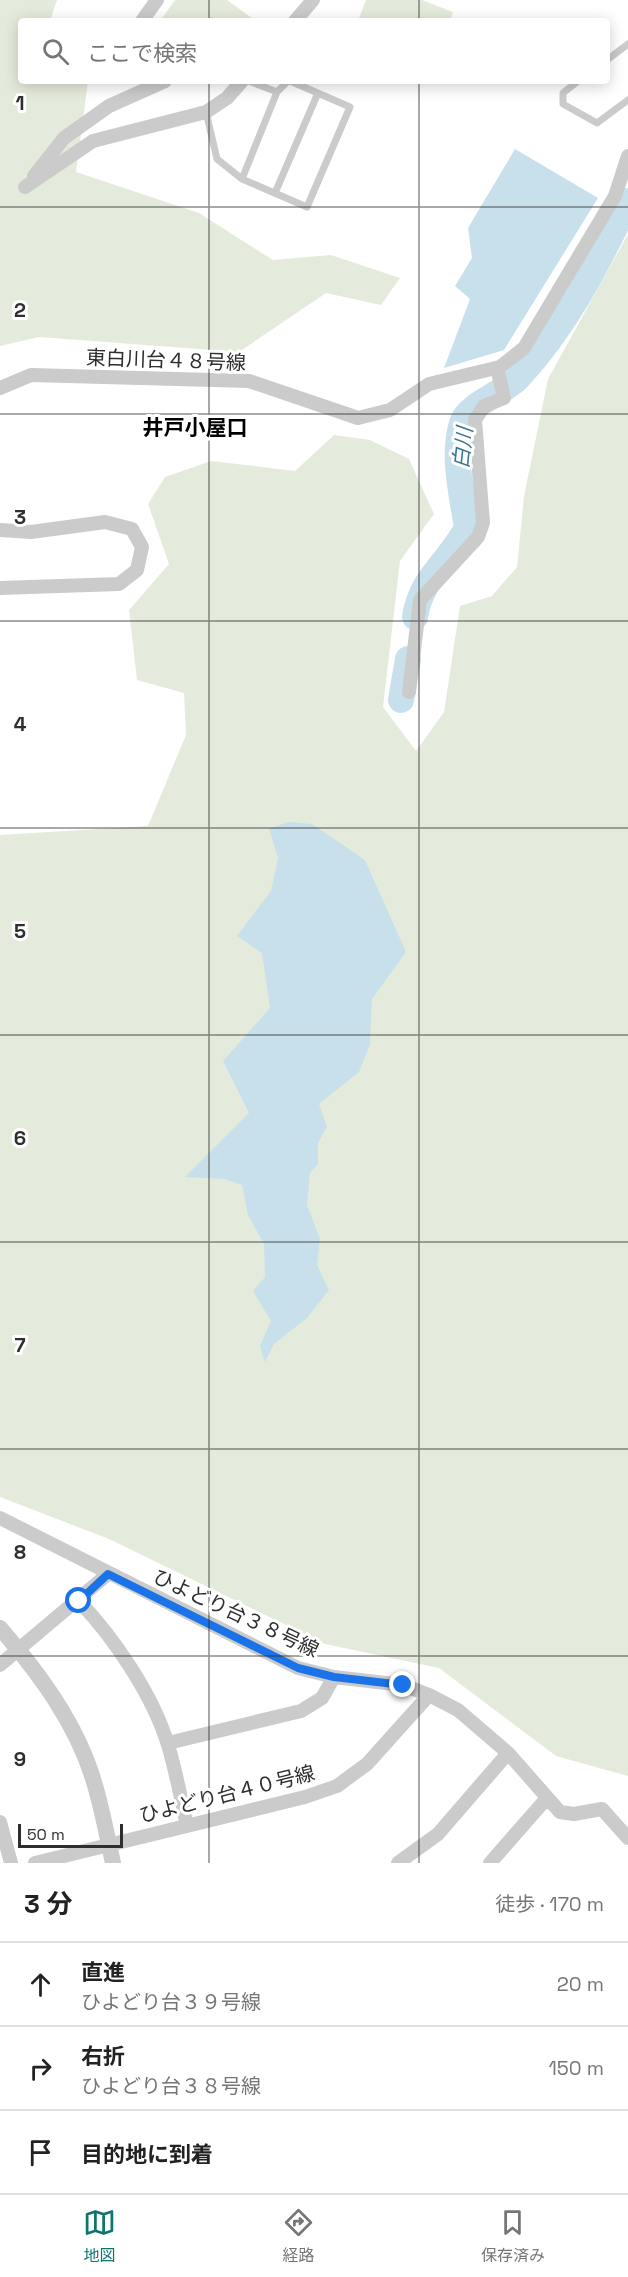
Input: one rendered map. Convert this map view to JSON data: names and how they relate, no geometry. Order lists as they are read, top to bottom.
{
  "streets": {
    "street": ["東白川台４８号線", "ひよどり台３８号線", "ひよどり台４０号線"]
  },
  "crossings": [
    ["ひよどり台３８号線", "ひよどり台４０号線"]
  ],
  "districts": ["井戸小屋口"],
  "water": ["白川"],
  "scale_bar": "50 m",
  "page": {
    "search": "ここで検索",
    "scale": "50 m",
    "heading": ["3 分", "徒歩 · 170 m"],
    "list": [
      ["直進", "ひよどり台３９号線", "20 m"],
      ["右折", "ひよどり台３８号線", "150 m"],
      "目的地に到着"
    ],
    "nav": ["地図", "経路", "保存済み"]
  },
  "grid": {
    "rows": [
      "1",
      "2",
      "3",
      "4",
      "5",
      "6",
      "7",
      "8",
      "9"
    ]
  }
}
